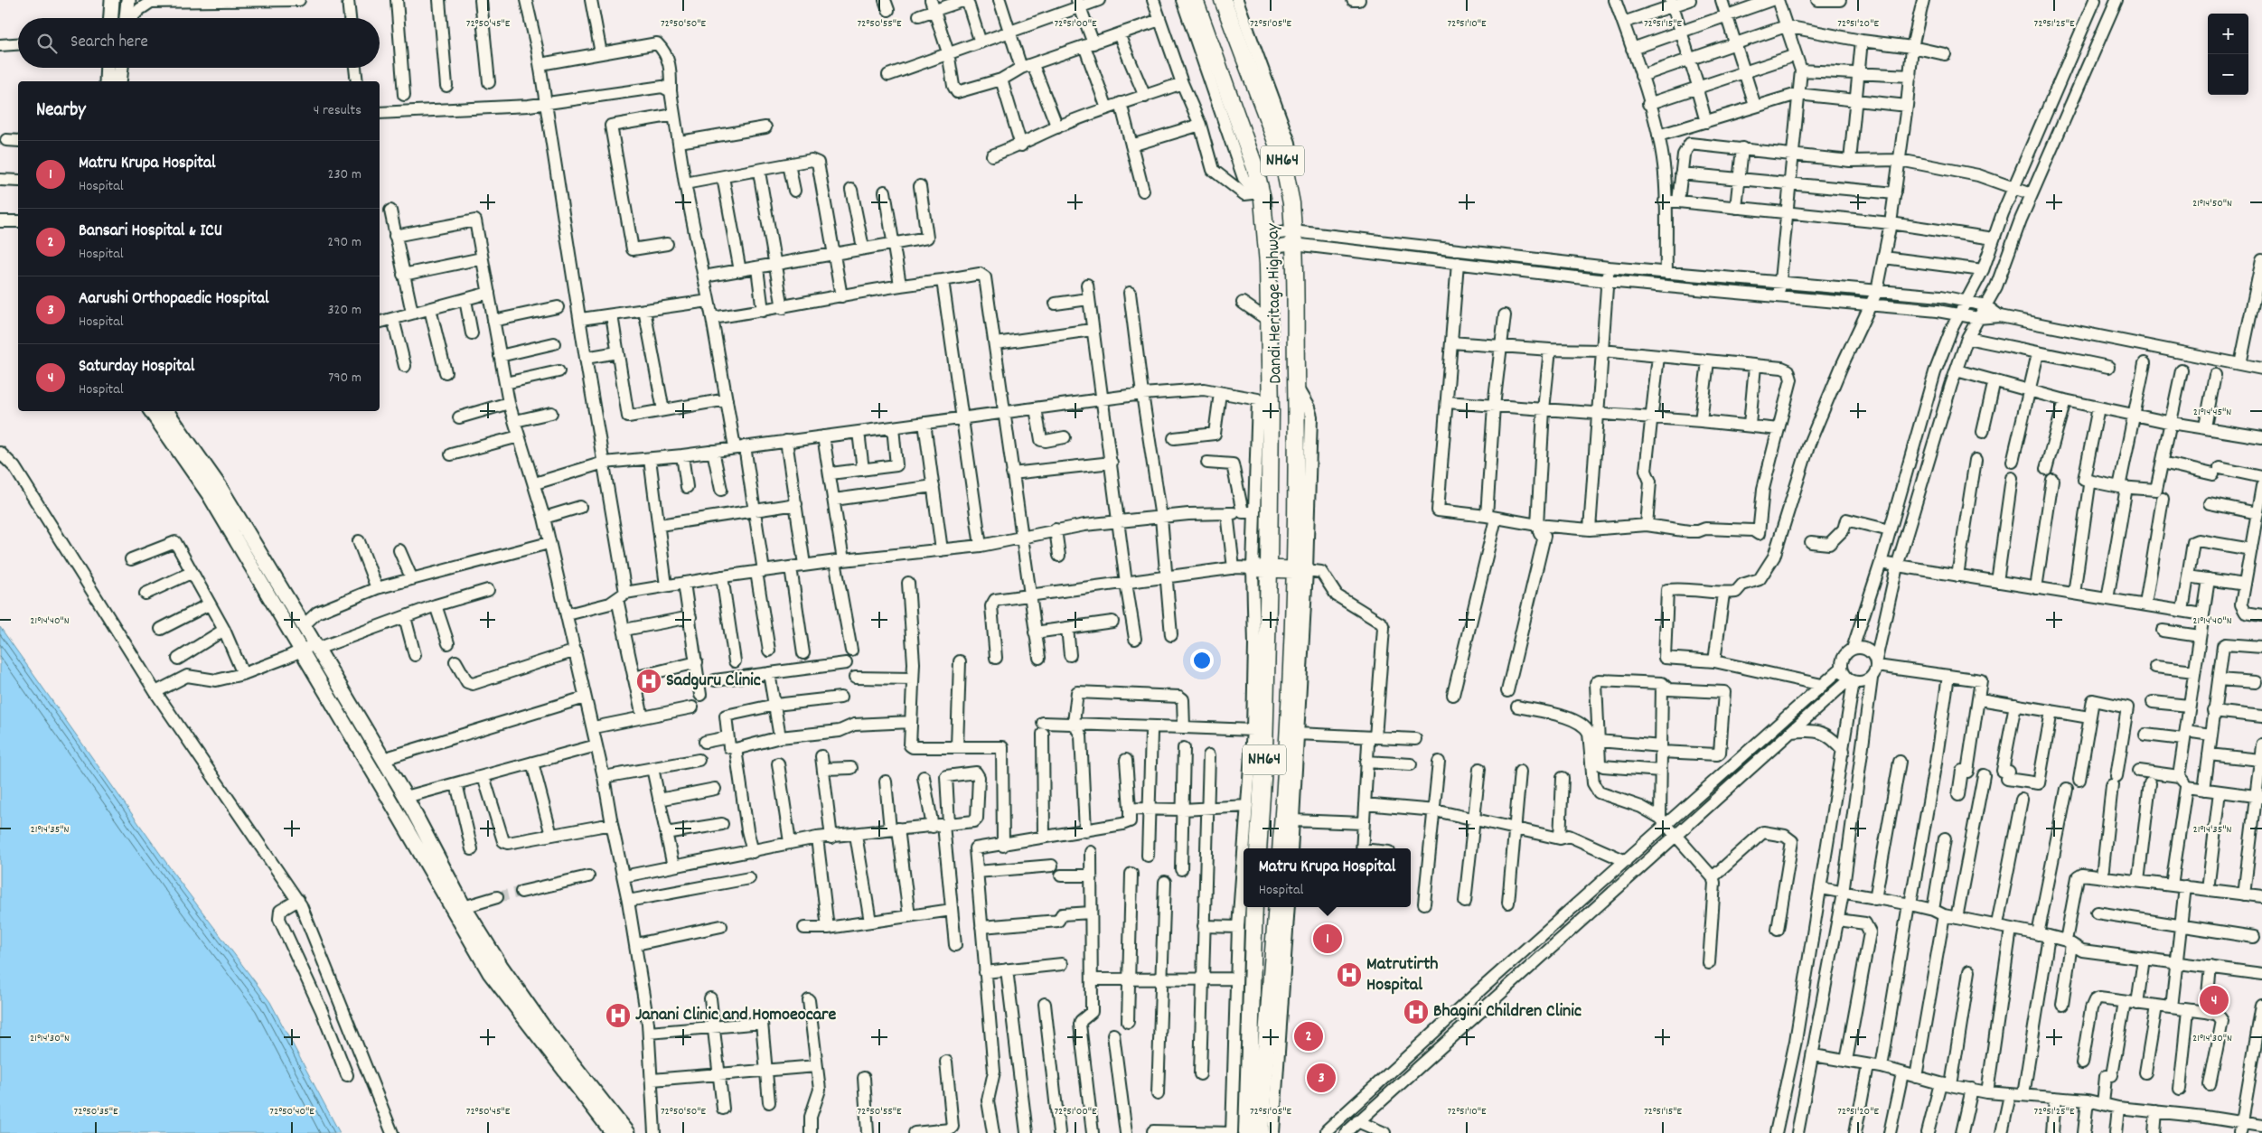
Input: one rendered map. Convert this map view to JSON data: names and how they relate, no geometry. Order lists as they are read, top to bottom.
{
  "streets": {
    "highway": ["NH64", "Dandi Heritage Highway"]
  },
  "crossings": [
    ["NH64", "Dandi Heritage Highway"]
  ],
  "places": {
    "hospital": [
      "Sadguru Clinic",
      "Matrutirth Hospital",
      "Bhagini Children Clinic",
      "Janani Clinic and Homoeocare"
    ]
  },
  "page": {
    "map_buttons": ["+", "−"],
    "search": "Search here",
    "heading": ["Nearby", "4 results"],
    "list": [
      {
        "mark": "1",
        "name": "Matru Krupa Hospital",
        "note": "Hospital",
        "value": "230 m"
      },
      {
        "mark": "2",
        "name": "Bansari Hospital & ICU",
        "note": "Hospital",
        "value": "290 m"
      },
      {
        "mark": "3",
        "name": "Aarushi Orthopaedic Hospital",
        "note": "Hospital",
        "value": "320 m"
      },
      {
        "mark": "4",
        "name": "Saturday Hospital",
        "note": "Hospital",
        "value": "790 m"
      }
    ],
    "popup": ["Matru Krupa Hospital", "Hospital"],
    "pins": [
      "1",
      "4",
      "2",
      "3"
    ]
  },
  "coordinates": [
    "72°50'45\"E",
    "72°50'50\"E",
    "72°50'55\"E",
    "72°51'00\"E",
    "72°51'05\"E",
    "72°51'10\"E",
    "72°51'15\"E",
    "72°51'20\"E",
    "72°51'25\"E",
    "21°14'50\"N",
    "21°14'45\"N",
    "21°14'40\"N",
    "21°14'35\"N",
    "21°14'30\"N",
    "72°50'35\"E",
    "72°50'40\"E"
  ]
}
